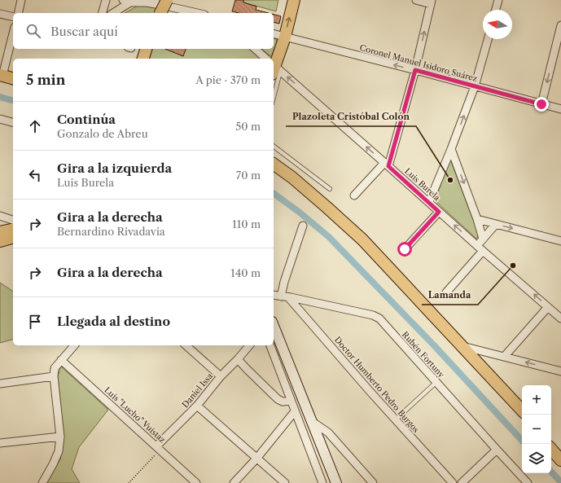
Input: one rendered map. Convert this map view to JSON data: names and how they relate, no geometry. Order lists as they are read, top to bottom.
{
  "streets": {
    "street": [
      "Coronel Manuel Isidoro Suárez",
      "Luis Burela",
      "Rubén Fortuny",
      "Doctor Humberto Pedro Burgos",
      "Daniel Issa",
      "Luis \"Lucho\" Vuistaz"
    ]
  },
  "crossings": [
    ["Rubén Fortuny", "Doctor Humberto Pedro Burgos"],
    ["Daniel Issa", "Luis \"Lucho\" Vuistaz"]
  ],
  "one_way": ["Coronel Manuel Isidoro Suárez", "Luis Burela"],
  "places": ["Plazoleta Cristóbal Colón", "Lamanda"],
  "north": "left",
  "page": {
    "search": "Buscar aquí",
    "heading": ["5 min", "A pie · 370 m"],
    "list": [
      ["Continúa", "Gonzalo de Abreu", "50 m"],
      ["Gira a la izquierda", "Luis Burela", "70 m"],
      ["Gira a la derecha", "Bernardino Rivadavia", "110 m"],
      ["Gira a la derecha", "140 m"],
      "Llegada al destino"
    ],
    "map_buttons": ["+", "−"]
  }
}
